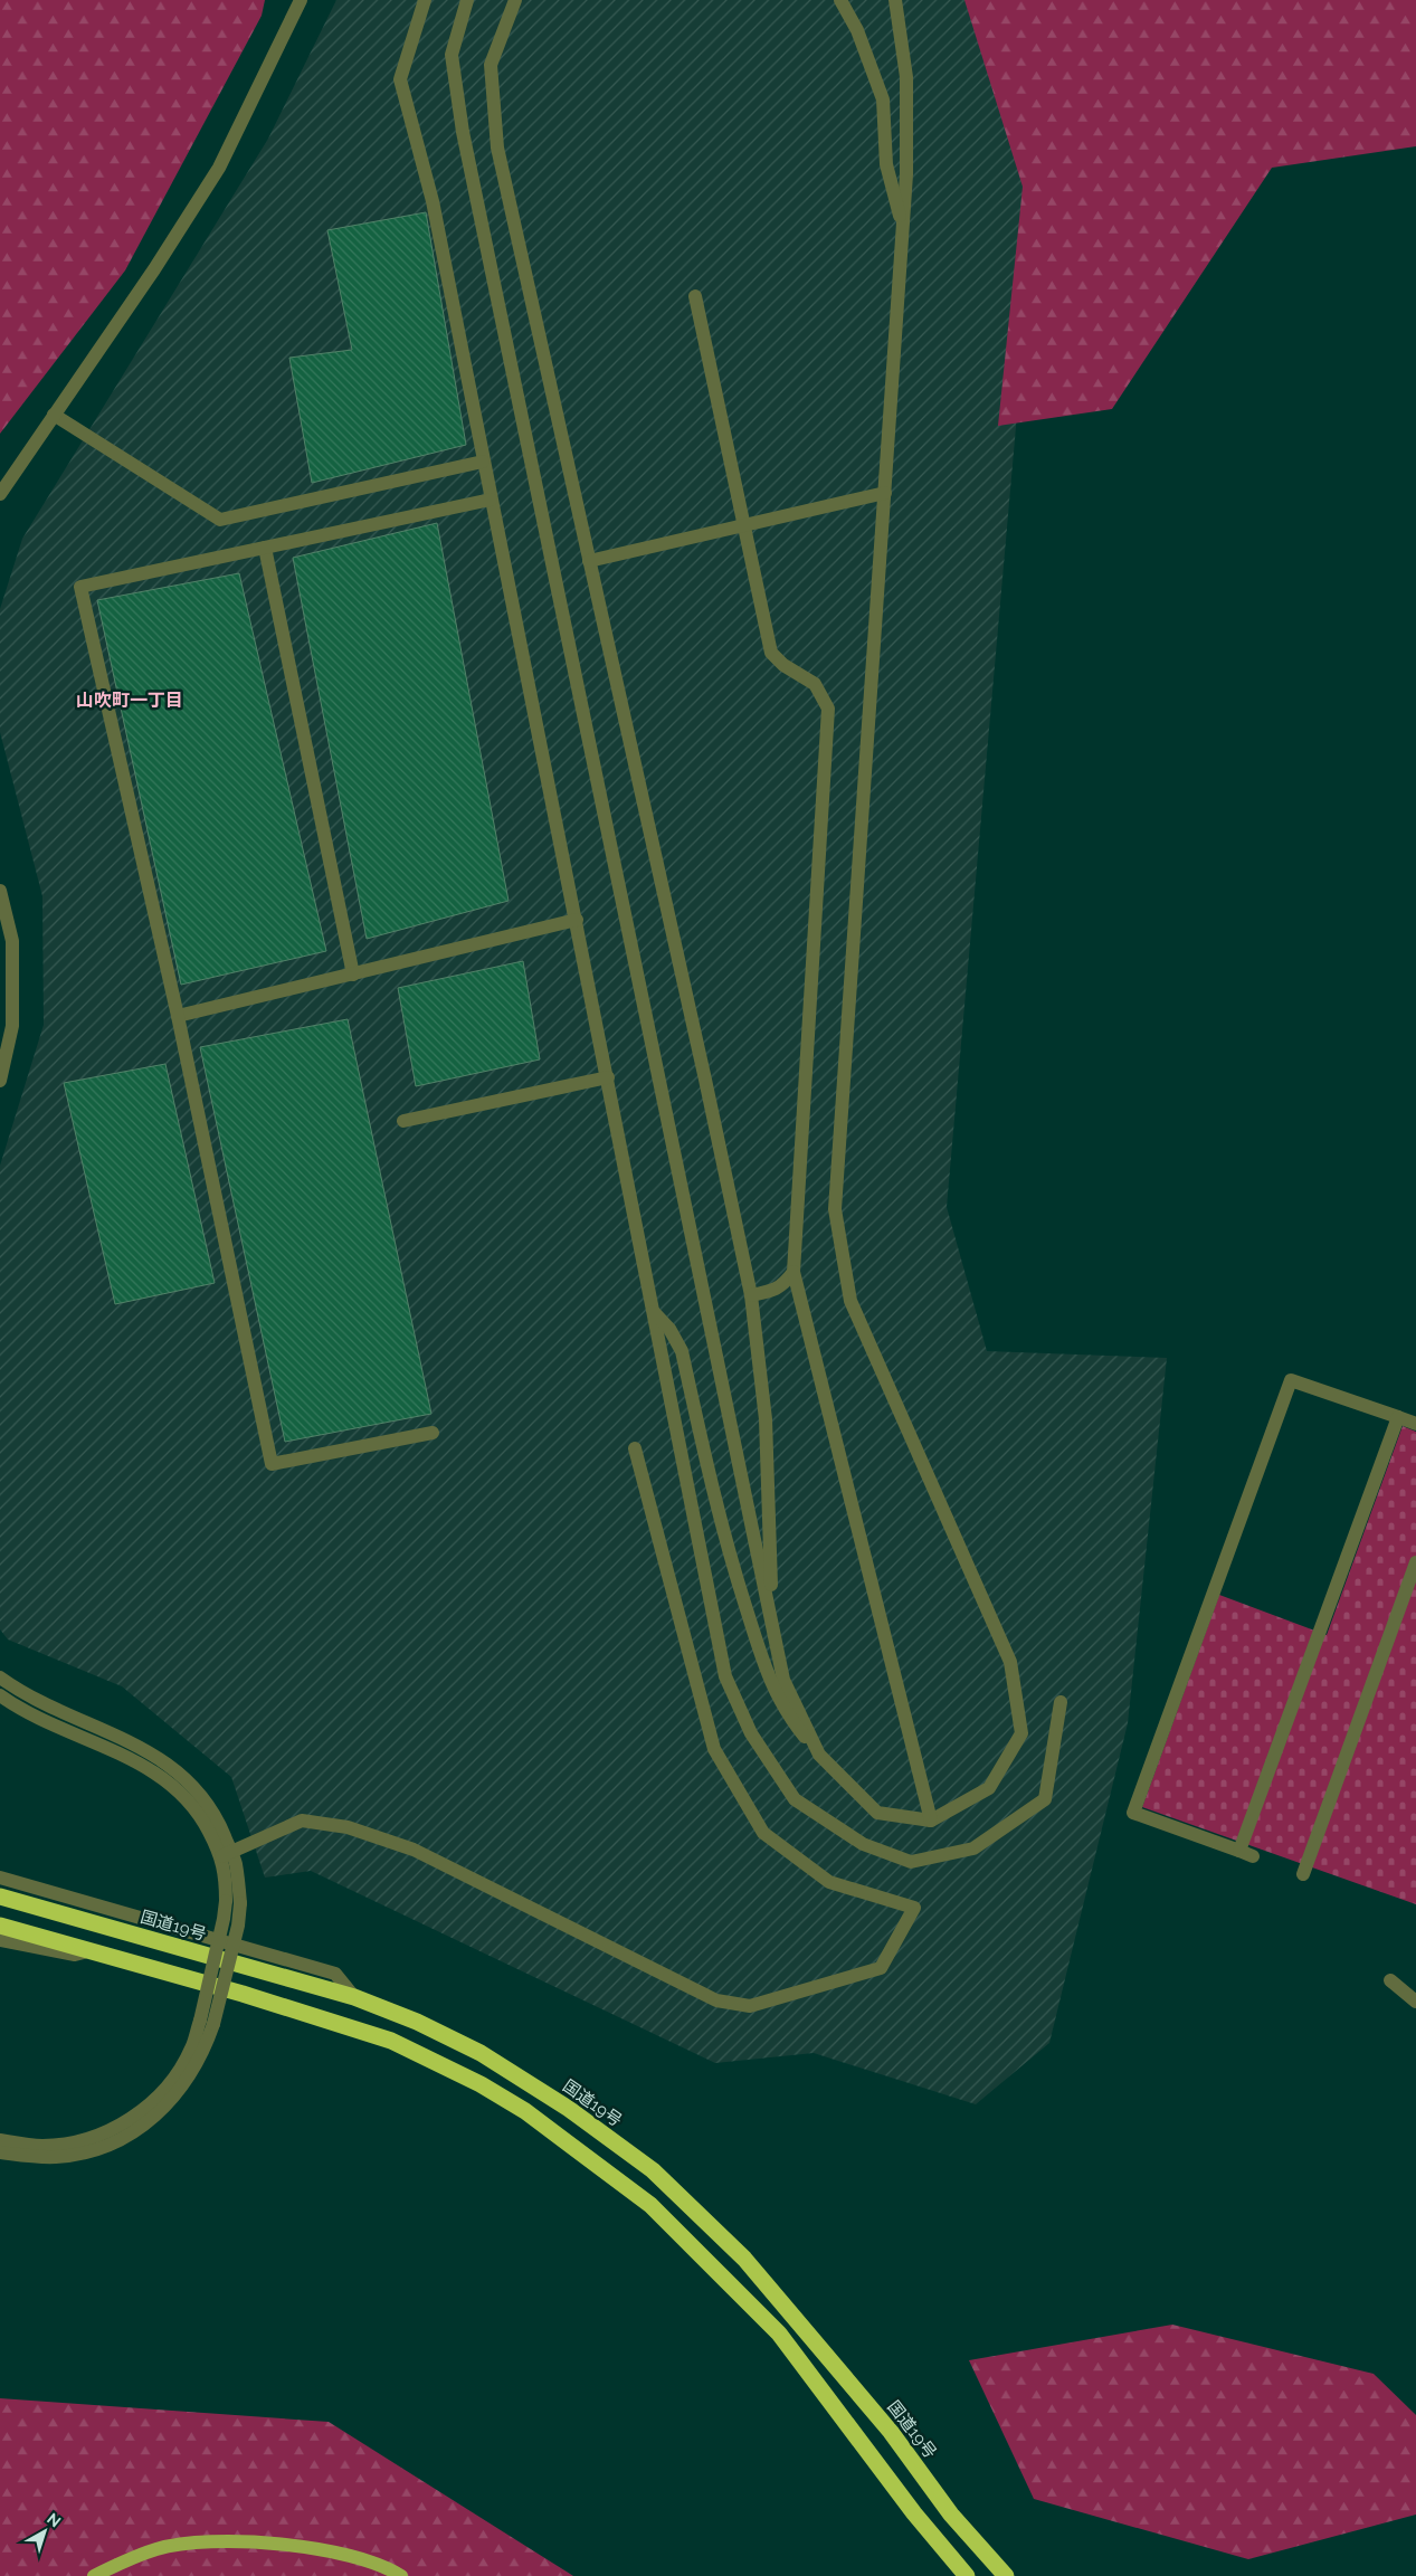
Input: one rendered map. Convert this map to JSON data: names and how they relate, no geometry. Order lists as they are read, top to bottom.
{
  "streets": {
    "highway": ["国道19号"]
  },
  "districts": ["山吹町一丁目"],
  "north": "top right"
}
